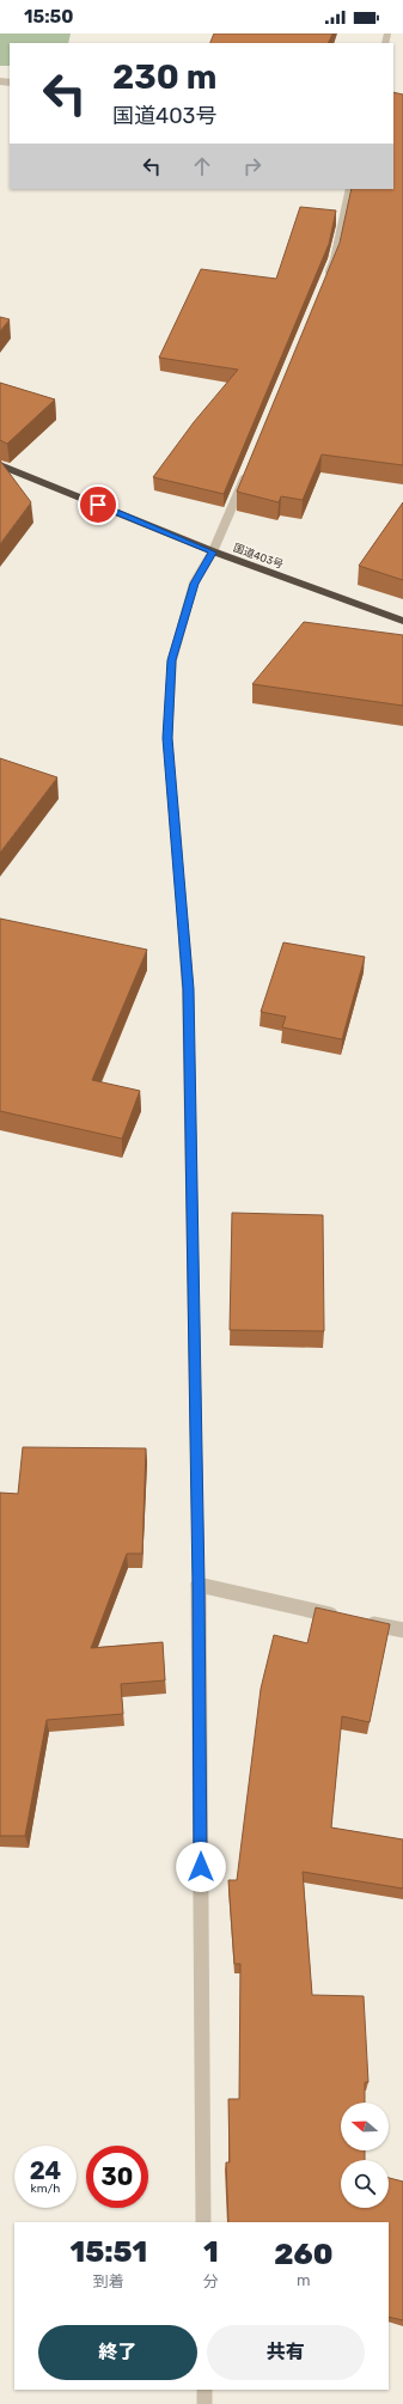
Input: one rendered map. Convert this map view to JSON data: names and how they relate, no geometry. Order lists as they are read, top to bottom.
{
  "streets": {
    "highway": ["国道403号"]
  },
  "north": "left",
  "page": {
    "status": "15:50",
    "turn": ["230 m", "国道403号"],
    "speed": "24 km/h",
    "limit": "30",
    "eta": [
      "15:51",
      "到着",
      "1",
      "分",
      "260",
      "m"
    ],
    "buttons": ["終了", "共有"]
  }
}
